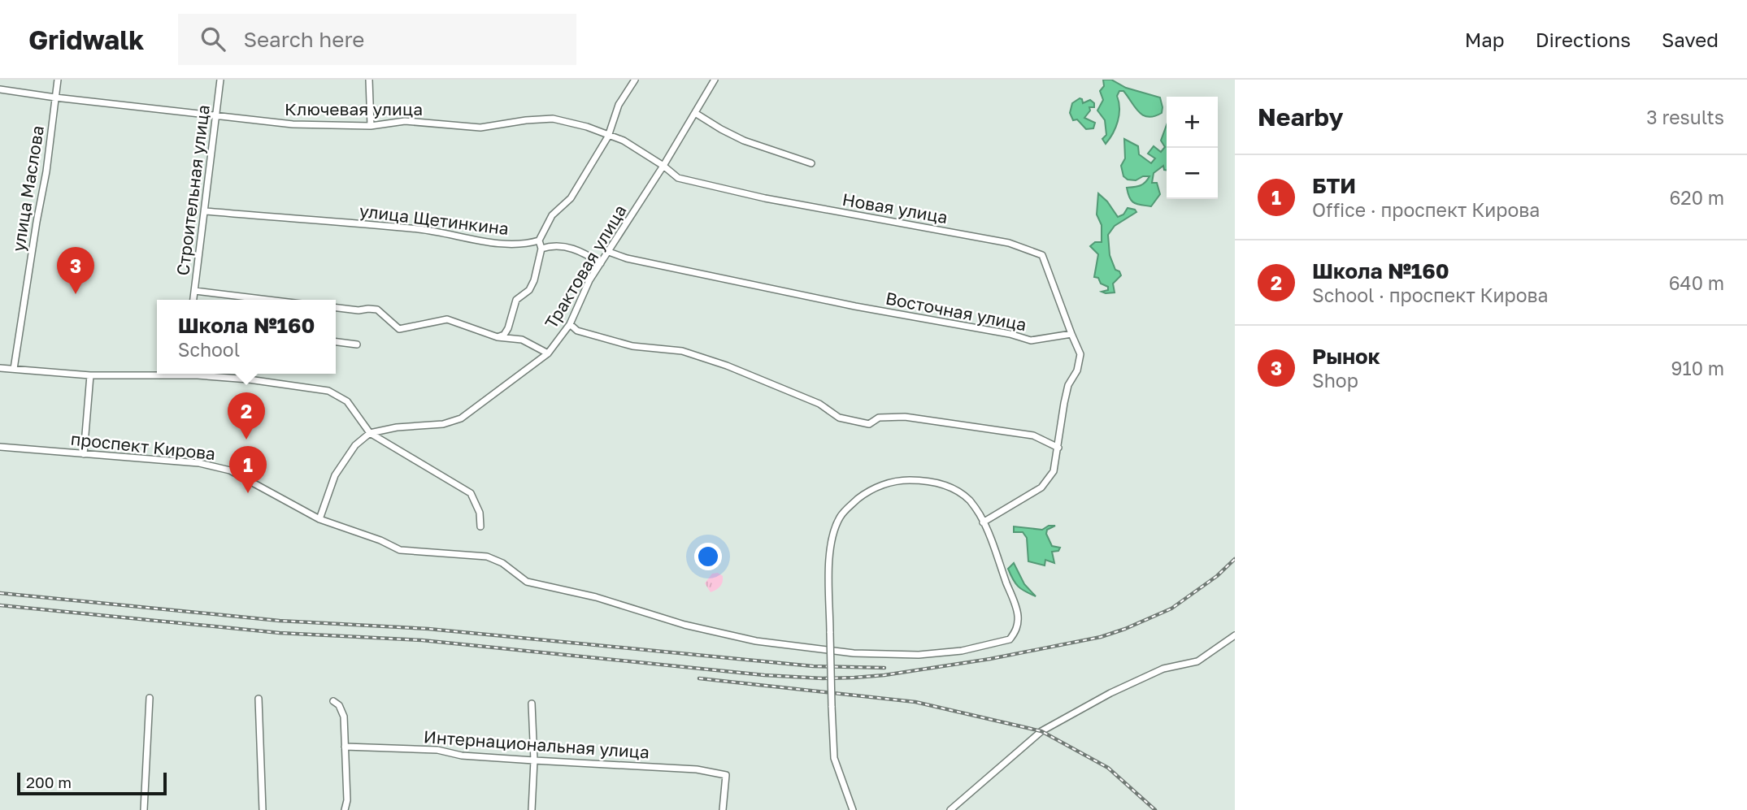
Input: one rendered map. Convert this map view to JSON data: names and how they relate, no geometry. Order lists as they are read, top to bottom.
{
  "streets": {
    "street": [
      "Ключевая улица",
      "улица Маслова",
      "Строительная улица",
      "Новая улица",
      "улица Щетинкина",
      "Трактовая улица",
      "Восточная улица",
      "проспект Кирова",
      "Интернациональная улица"
    ]
  },
  "crossings": [
    ["Ключевая улица", "улица Маслова"],
    ["Ключевая улица", "Строительная улица"],
    ["Ключевая улица", "Новая улица"],
    ["Ключевая улица", "Трактовая улица"],
    ["Строительная улица", "улица Щетинкина"],
    ["Новая улица", "Трактовая улица"],
    ["Новая улица", "Восточная улица"],
    ["Трактовая улица", "Восточная улица"]
  ],
  "scale_bar": "200 m",
  "page": {
    "header": "Gridwalk",
    "search": "Search here",
    "nav": ["Map", "Directions", "Saved"],
    "heading": ["Nearby", "3 results"],
    "map_buttons": ["+", "−"],
    "list": [
      {
        "mark": "1",
        "name": "БТИ",
        "note": "Office · проспект Кирова",
        "value": "620 m"
      },
      {
        "mark": "2",
        "name": "Школа №160",
        "note": "School · проспект Кирова",
        "value": "640 m"
      },
      {
        "mark": "3",
        "name": "Рынок",
        "note": "Shop",
        "value": "910 m"
      }
    ],
    "pins": ["3", "2", "1"],
    "popup": ["Школа №160", "School"],
    "scale": "200 m"
  }
}
